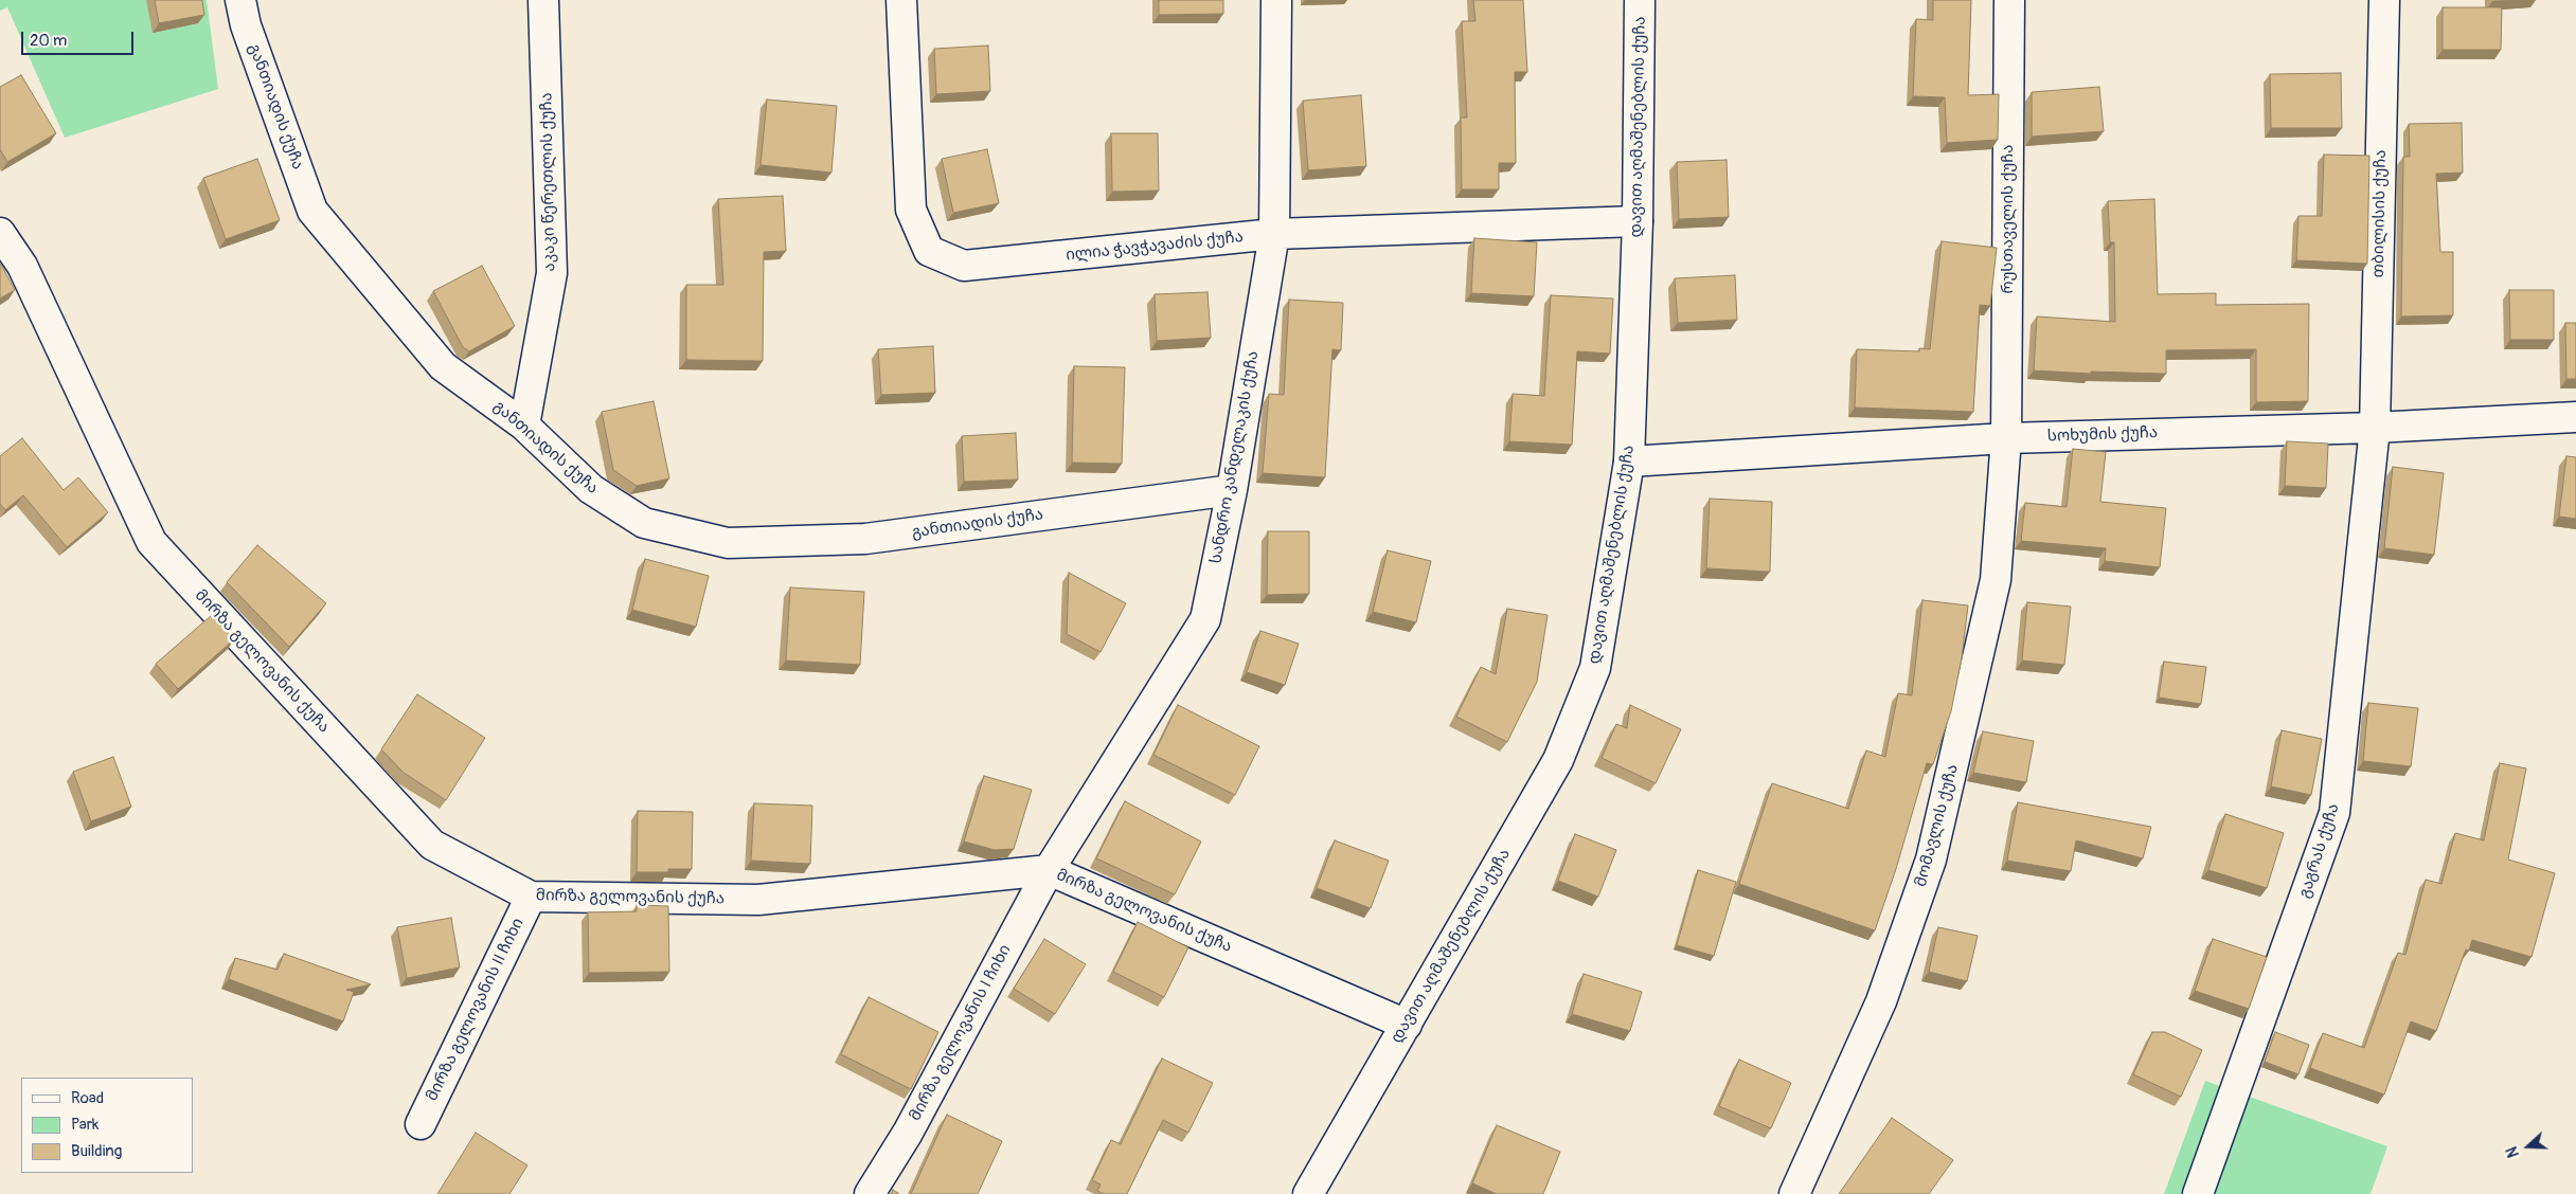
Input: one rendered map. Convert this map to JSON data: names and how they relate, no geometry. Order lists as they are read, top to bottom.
{
  "streets": {
    "street": [
      "განთიადის ქუჩა",
      "დავით აღმაშენებლის ქუჩა",
      "აკაკი წერეთლის ქუჩა",
      "თბილისის ქუჩა",
      "რუსთაველის ქუჩა",
      "ილია ჭავჭავაძის ქუჩა",
      "სოხუმის ქუჩა",
      "სანდრო კანდელაკის ქუჩა",
      "მირზა გელოვანის ქუჩა",
      "მომავლის ქუჩა",
      "გაგრას ქუჩა",
      "მირზა გელოვანის II ჩიხი",
      "მირზა გელოვანის I ჩიხი"
    ]
  },
  "crossings": [
    ["განთიადის ქუჩა", "აკაკი წერეთლის ქუჩა"],
    ["განთიადის ქუჩა", "სანდრო კანდელაკის ქუჩა"],
    ["დავით აღმაშენებლის ქუჩა", "ილია ჭავჭავაძის ქუჩა"],
    ["დავით აღმაშენებლის ქუჩა", "სოხუმის ქუჩა"],
    ["დავით აღმაშენებლის ქუჩა", "მირზა გელოვანის ქუჩა"],
    ["თბილისის ქუჩა", "სოხუმის ქუჩა"],
    ["თბილისის ქუჩა", "გაგრას ქუჩა"],
    ["რუსთაველის ქუჩა", "სოხუმის ქუჩა"],
    ["რუსთაველის ქუჩა", "მომავლის ქუჩა"],
    ["ილია ჭავჭავაძის ქუჩა", "სანდრო კანდელაკის ქუჩა"],
    ["სოხუმის ქუჩა", "მომავლის ქუჩა"],
    ["სოხუმის ქუჩა", "გაგრას ქუჩა"],
    ["სანდრო კანდელაკის ქუჩა", "მირზა გელოვანის ქუჩა"],
    ["სანდრო კანდელაკის ქუჩა", "მირზა გელოვანის I ჩიხი"],
    ["მირზა გელოვანის ქუჩა", "მირზა გელოვანის II ჩიხი"],
    ["მირზა გელოვანის ქუჩა", "მირზა გელოვანის I ჩიხი"]
  ],
  "legend": ["Road", "Park", "Building"],
  "scale_bar": "20 m",
  "north": "left"
}
